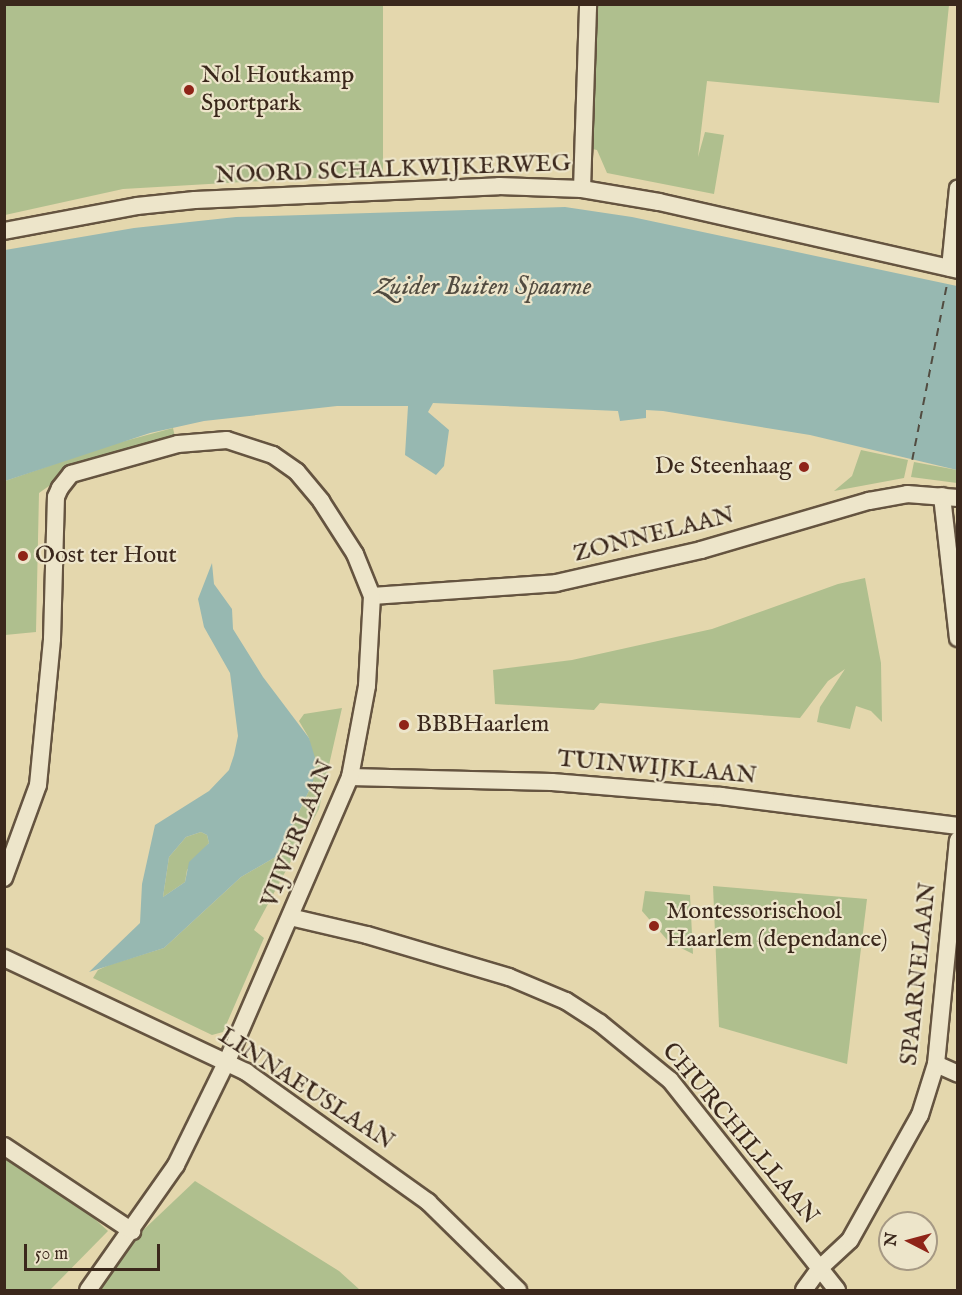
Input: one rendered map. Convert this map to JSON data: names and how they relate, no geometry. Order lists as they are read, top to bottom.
{
  "streets": {
    "street": [
      "NOORD SCHALKWIJKERWEG",
      "ZONNELAAN",
      "TUINWIJKLAAN",
      "VIJVERLAAN",
      "SPAARNELAAN",
      "LINNAEUSLAAN",
      "CHURCHILLLAAN"
    ]
  },
  "crossings": [
    ["ZONNELAAN", "VIJVERLAAN"],
    ["TUINWIJKLAAN", "VIJVERLAAN"],
    ["VIJVERLAAN", "LINNAEUSLAAN"],
    ["VIJVERLAAN", "CHURCHILLLAAN"],
    ["SPAARNELAAN", "CHURCHILLLAAN"]
  ],
  "water": ["Zuider Buiten Spaarne"],
  "places": [
    "Nol Houtkamp Sportpark",
    "De Steenhaag",
    "Oost ter Hout",
    "BBBHaarlem",
    "Montessorischool Haarlem (dependance)"
  ],
  "scale_bar": "50 m",
  "north": "left"
}
